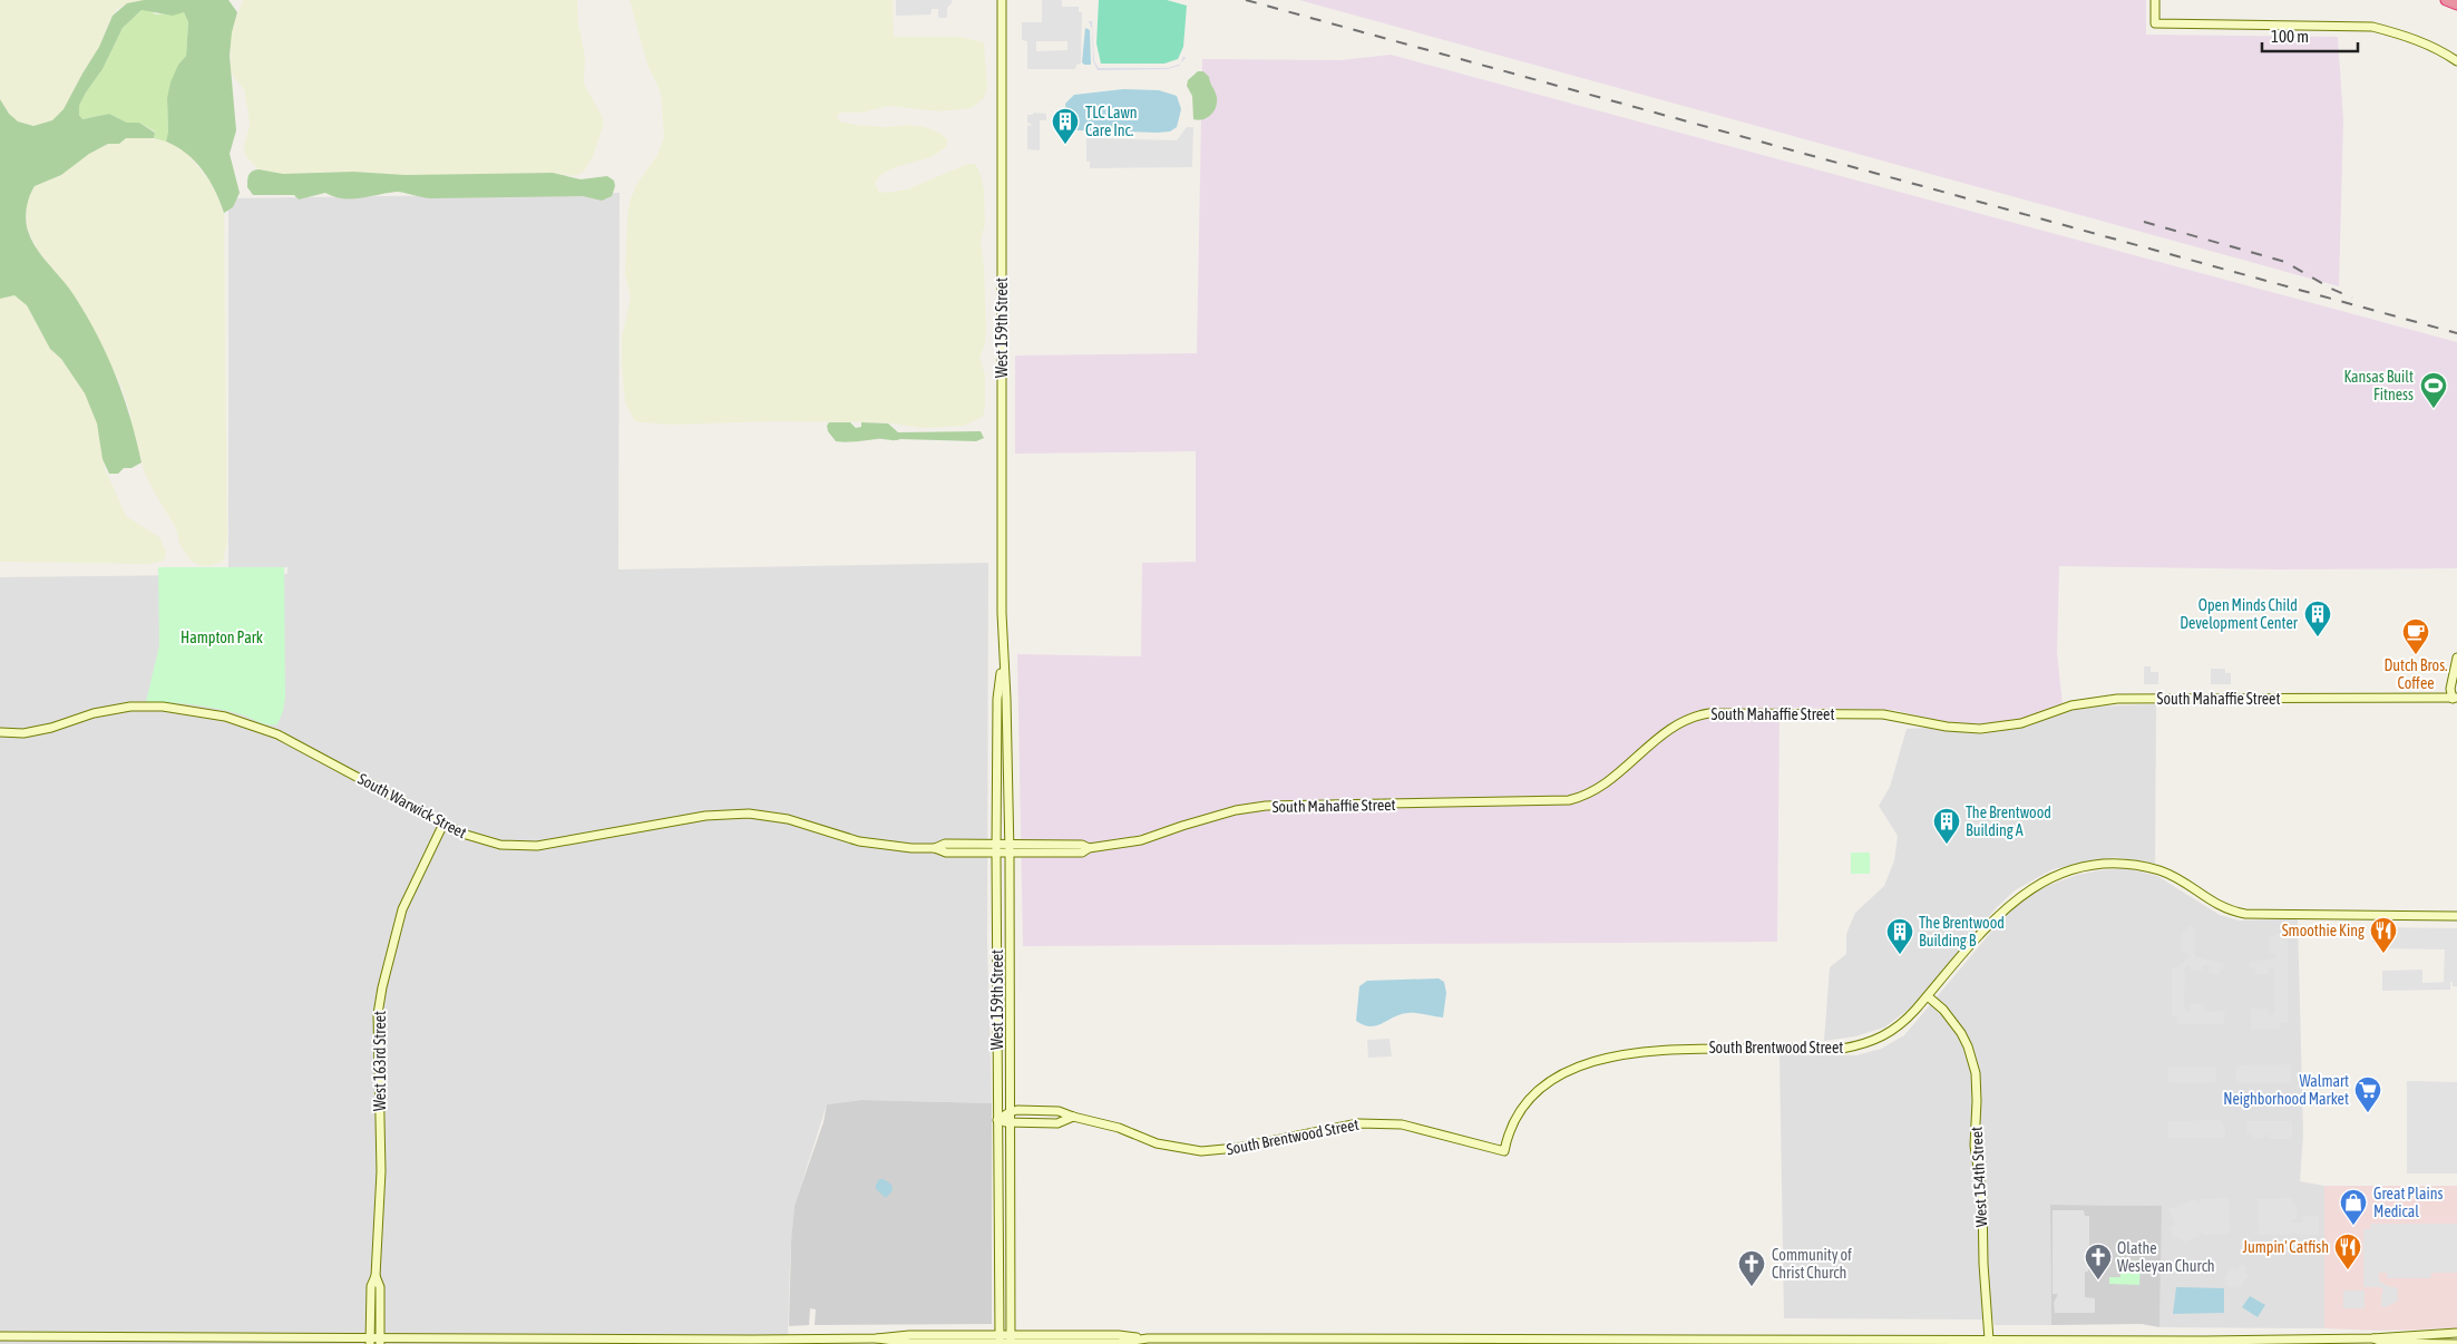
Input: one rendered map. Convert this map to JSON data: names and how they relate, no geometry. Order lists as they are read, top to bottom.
{
  "streets": {
    "street": [
      "West 159th Street",
      "South Mahaffie Street",
      "South Warwick Street",
      "South Brentwood Street",
      "West 163rd Street",
      "West 154th Street"
    ]
  },
  "crossings": [
    ["West 159th Street", "South Mahaffie Street"],
    ["West 159th Street", "South Warwick Street"],
    ["South Mahaffie Street", "South Warwick Street"],
    ["South Warwick Street", "West 163rd Street"],
    ["South Brentwood Street", "West 154th Street"]
  ],
  "parks": ["Hampton Park"],
  "places": {
    "building": [
      "TLC Lawn Care Inc.",
      "Open Minds Child Development Center",
      "The Brentwood Building A",
      "The Brentwood Building B"
    ],
    "sports": ["Kansas Built Fitness"],
    "cafe": ["Dutch Bros. Coffee"],
    "restaurant": ["Smoothie King", "Jumpin' Catfish"],
    "supermarket": ["Walmart Neighborhood Market"],
    "shop": ["Great Plains Medical"],
    "church": ["Olathe Wesleyan Church", "Community of Christ Church"]
  },
  "scale_bar": "100 m"
}
